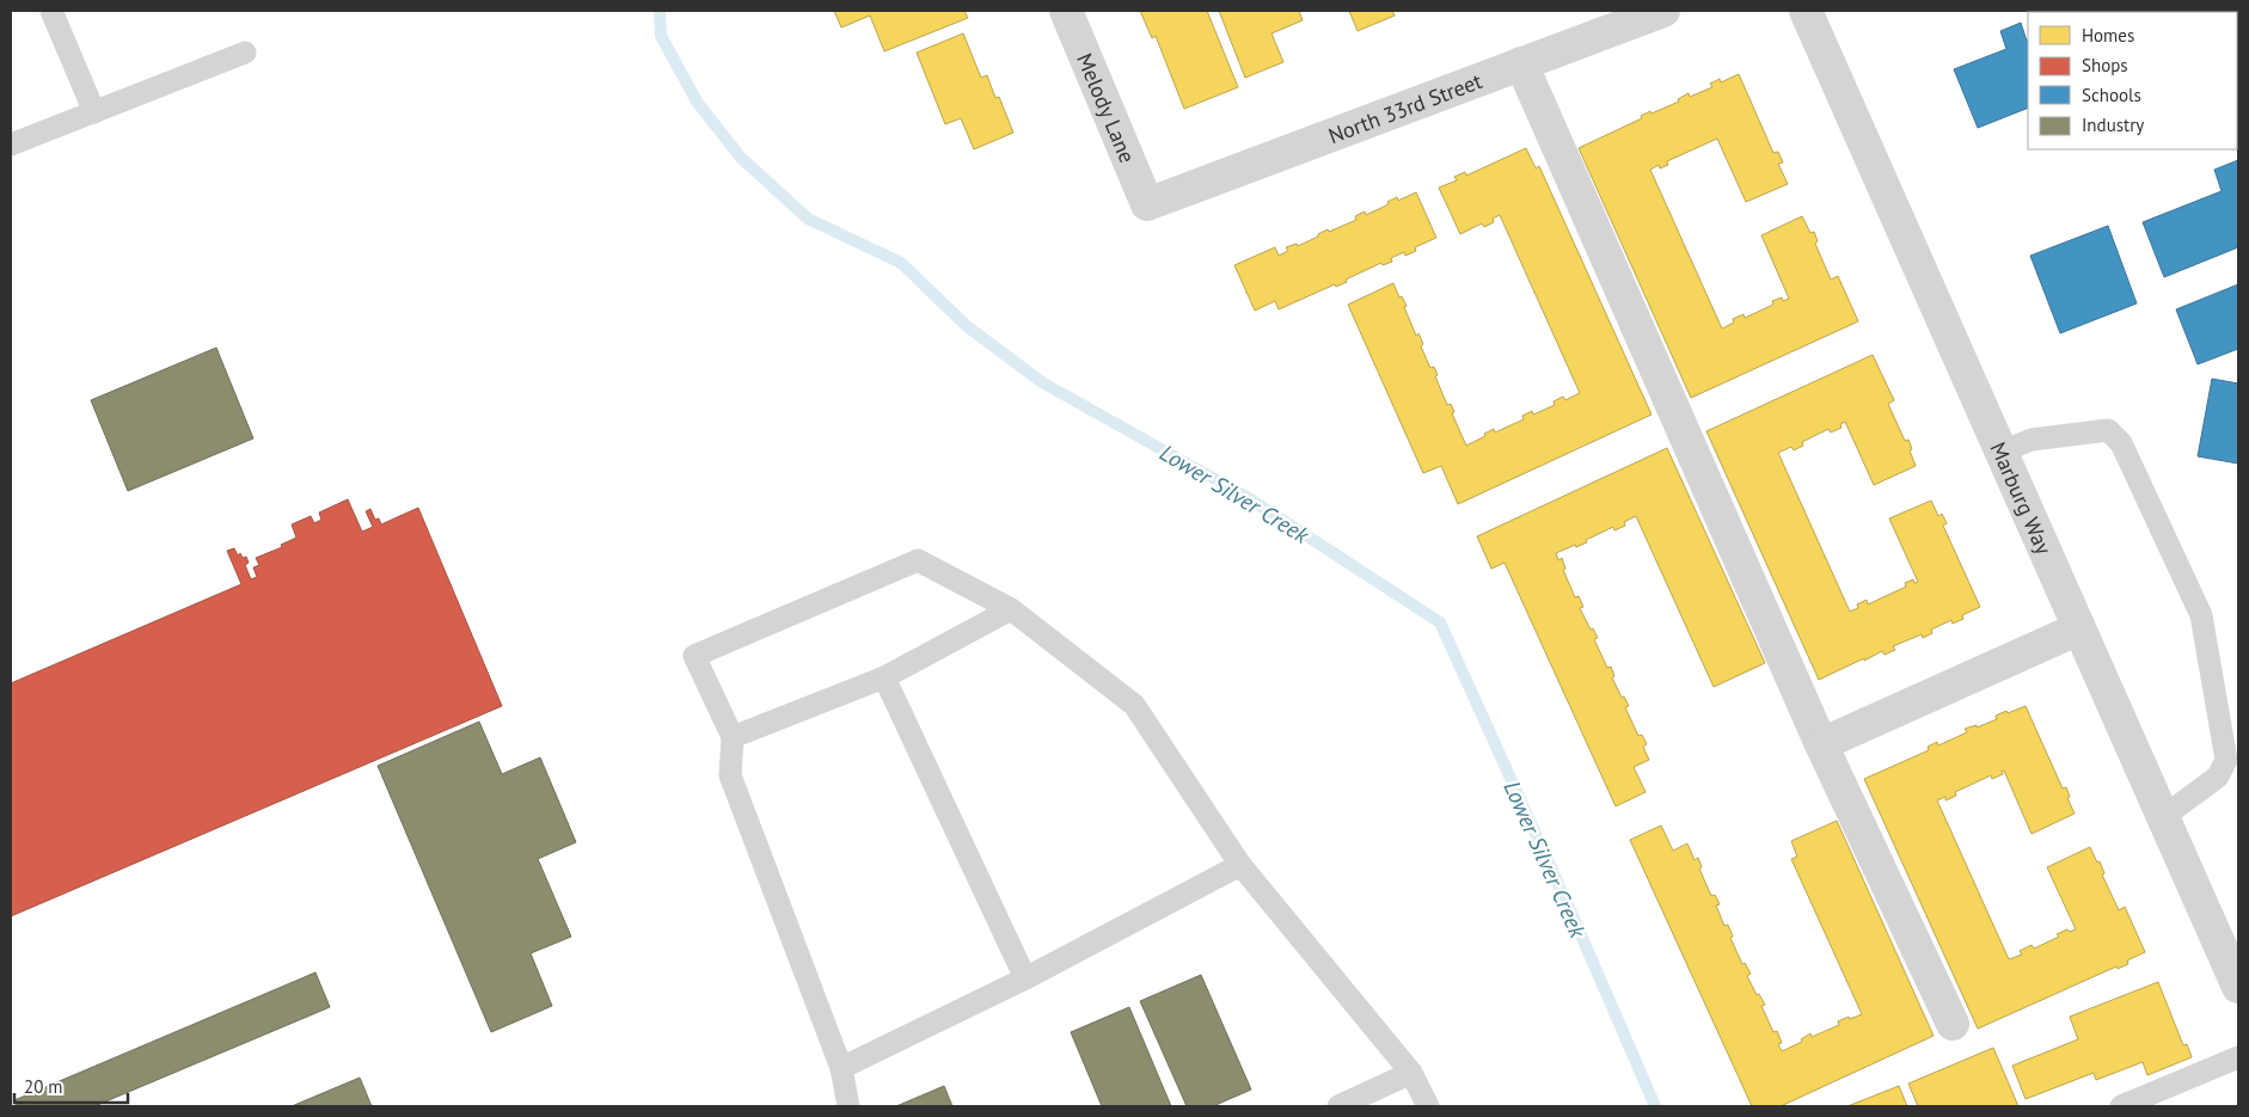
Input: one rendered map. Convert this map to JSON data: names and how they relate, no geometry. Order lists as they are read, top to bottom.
{
  "streets": {
    "street": ["Melody Lane", "North 33rd Street", "Marburg Way"]
  },
  "crossings": [
    ["Melody Lane", "North 33rd Street"]
  ],
  "water": ["Lower Silver Creek"],
  "legend": [
    "Homes",
    "Shops",
    "Schools",
    "Industry"
  ],
  "scale_bar": "20 m"
}
